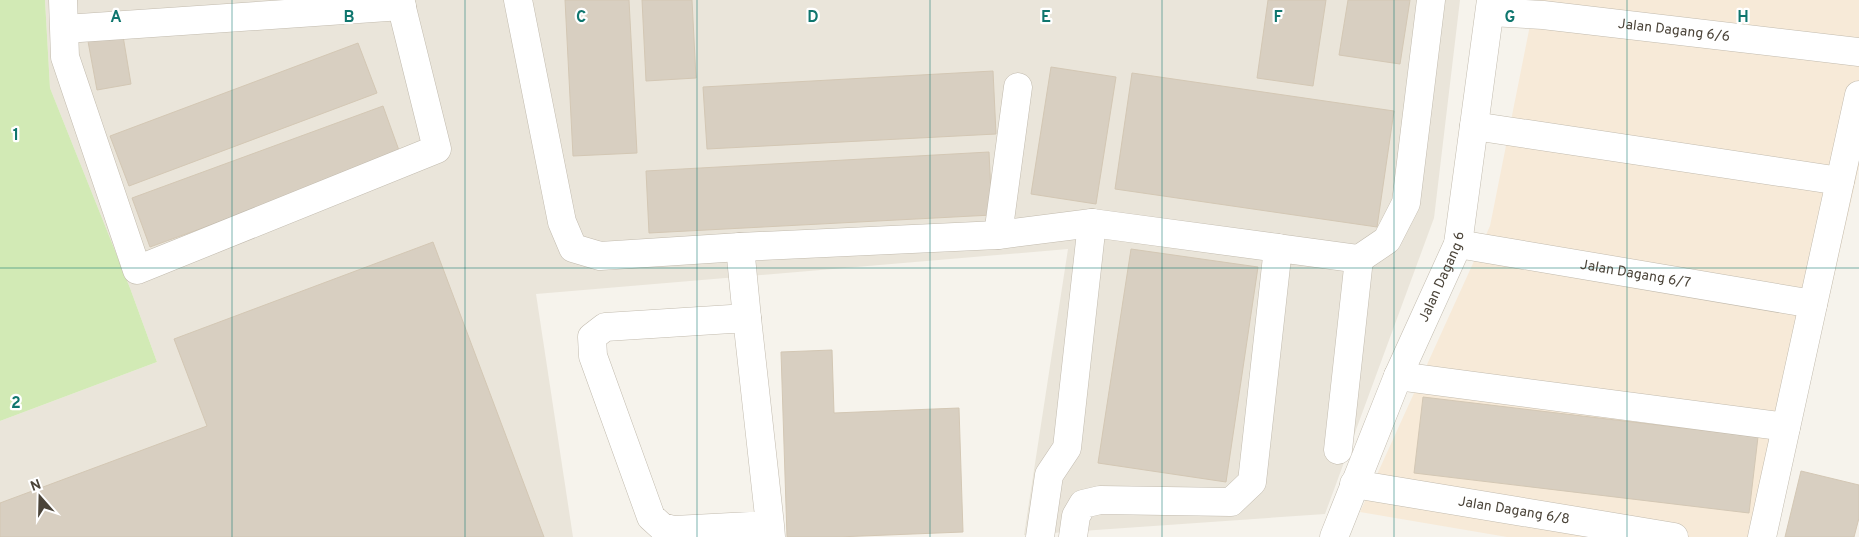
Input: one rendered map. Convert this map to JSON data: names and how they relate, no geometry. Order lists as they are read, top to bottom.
{
  "streets": {
    "street": [
      "Jalan Dagang 6/6",
      "Jalan Dagang 6/7",
      "Jalan Dagang 6",
      "Jalan Dagang 6/8"
    ]
  },
  "crossings": [
    ["Jalan Dagang 6/6", "Jalan Dagang 6"],
    ["Jalan Dagang 6/7", "Jalan Dagang 6"],
    ["Jalan Dagang 6", "Jalan Dagang 6/8"]
  ],
  "north": "top",
  "grid": {
    "columns": [
      "A",
      "B",
      "C",
      "D",
      "E",
      "F",
      "G",
      "H"
    ],
    "rows": ["1", "2"]
  }
}
